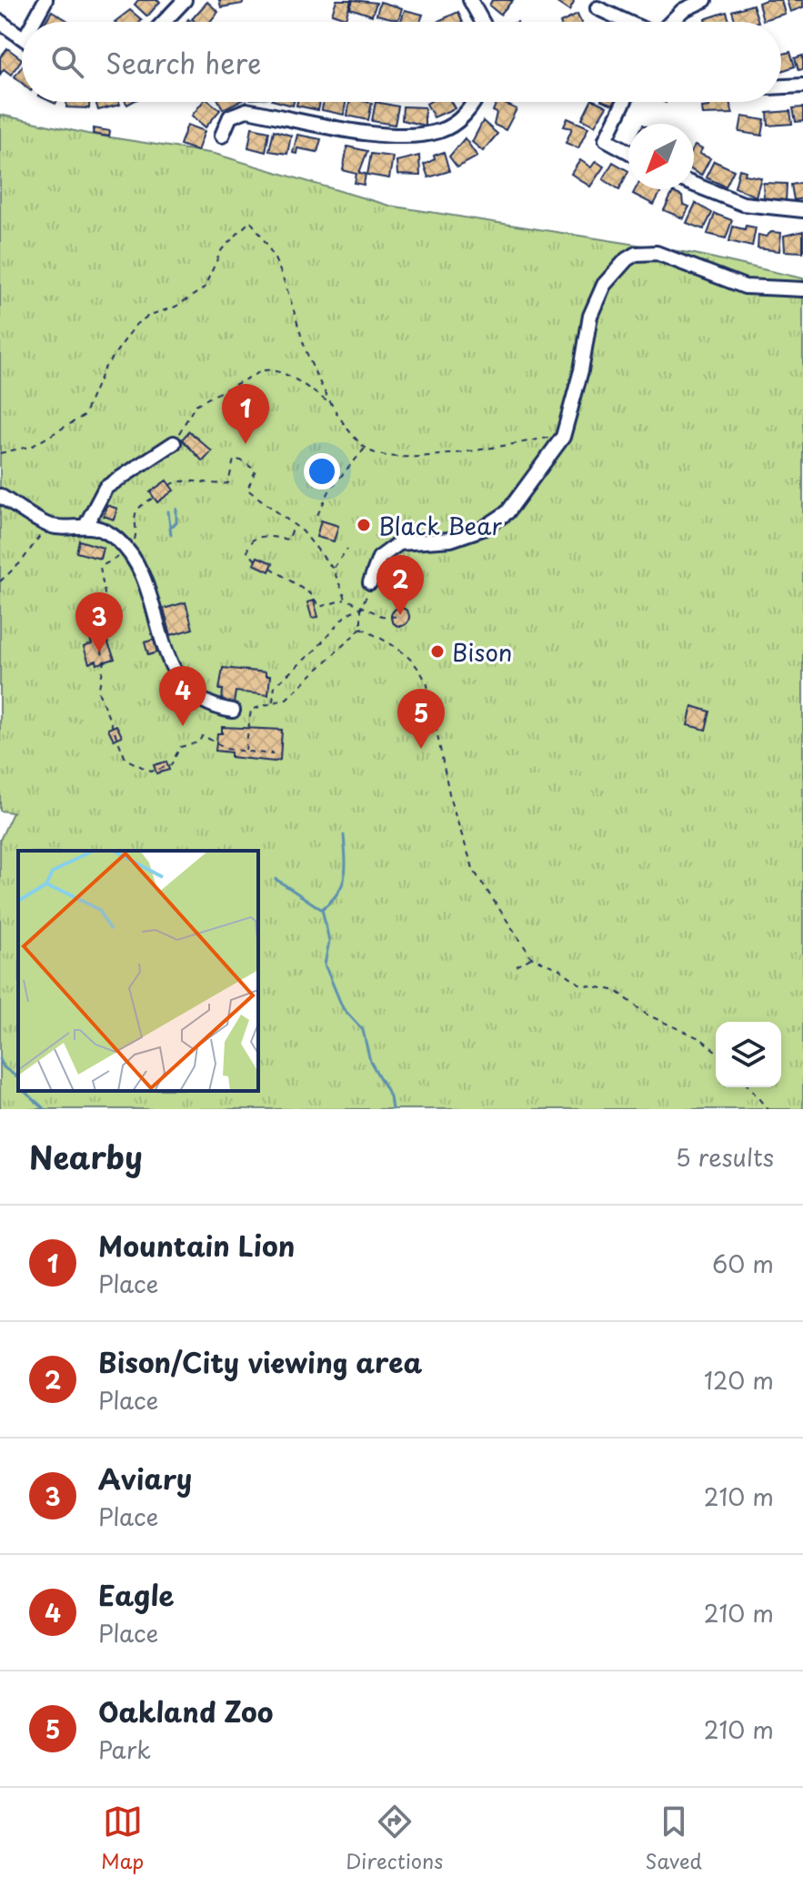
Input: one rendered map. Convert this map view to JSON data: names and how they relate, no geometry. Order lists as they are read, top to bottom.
{
  "places": ["Black Bear", "Bison"],
  "north": "bottom left",
  "page": {
    "search": "Search here",
    "pins": [
      "1",
      "2",
      "3",
      "4",
      "5"
    ],
    "heading": ["Nearby", "5 results"],
    "list": [
      {
        "mark": "1",
        "name": "Mountain Lion",
        "note": "Place",
        "value": "60 m"
      },
      {
        "mark": "2",
        "name": "Bison/City viewing area",
        "note": "Place",
        "value": "120 m"
      },
      {
        "mark": "3",
        "name": "Aviary",
        "note": "Place",
        "value": "210 m"
      },
      {
        "mark": "4",
        "name": "Eagle",
        "note": "Place",
        "value": "210 m"
      },
      {
        "mark": "5",
        "name": "Oakland Zoo",
        "note": "Park",
        "value": "210 m"
      }
    ],
    "nav": ["Map", "Directions", "Saved"]
  }
}
